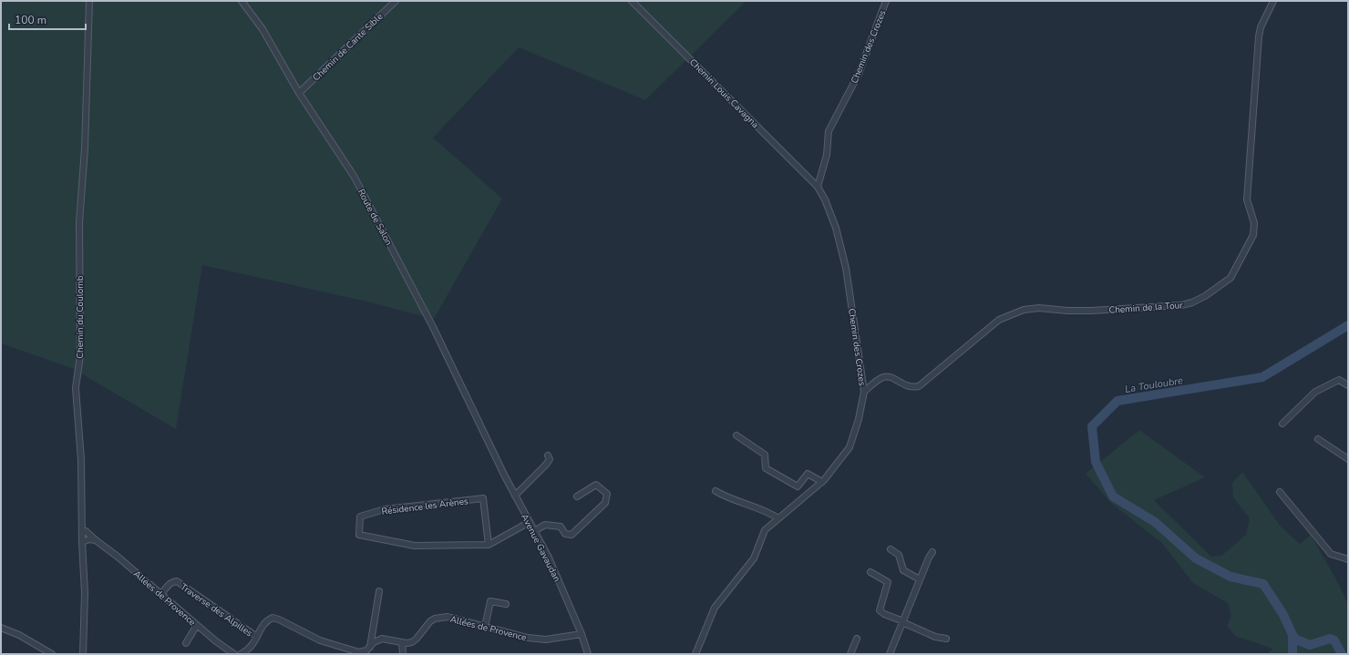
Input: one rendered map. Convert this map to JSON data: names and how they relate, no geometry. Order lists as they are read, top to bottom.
{
  "streets": {
    "street": [
      "Chemin de Cante Sible",
      "Chemin des Crozes",
      "Chemin Louis Cavagna",
      "Route de Salon",
      "Chemin de la Tour",
      "Chemin du Coulomb",
      "Résidence les Arènes",
      "Avenue Gavaudan",
      "Allées de Provence",
      "Traverse des Alpilles"
    ]
  },
  "crossings": [
    ["Chemin de Cante Sible", "Route de Salon"],
    ["Chemin des Crozes", "Chemin Louis Cavagna"],
    ["Chemin des Crozes", "Chemin de la Tour"],
    ["Route de Salon", "Avenue Gavaudan"],
    ["Chemin du Coulomb", "Allées de Provence"],
    ["Résidence les Arènes", "Avenue Gavaudan"],
    ["Avenue Gavaudan", "Allées de Provence"],
    ["Allées de Provence", "Traverse des Alpilles"]
  ],
  "water": ["La Touloubre"],
  "scale_bar": "100 m"
}
